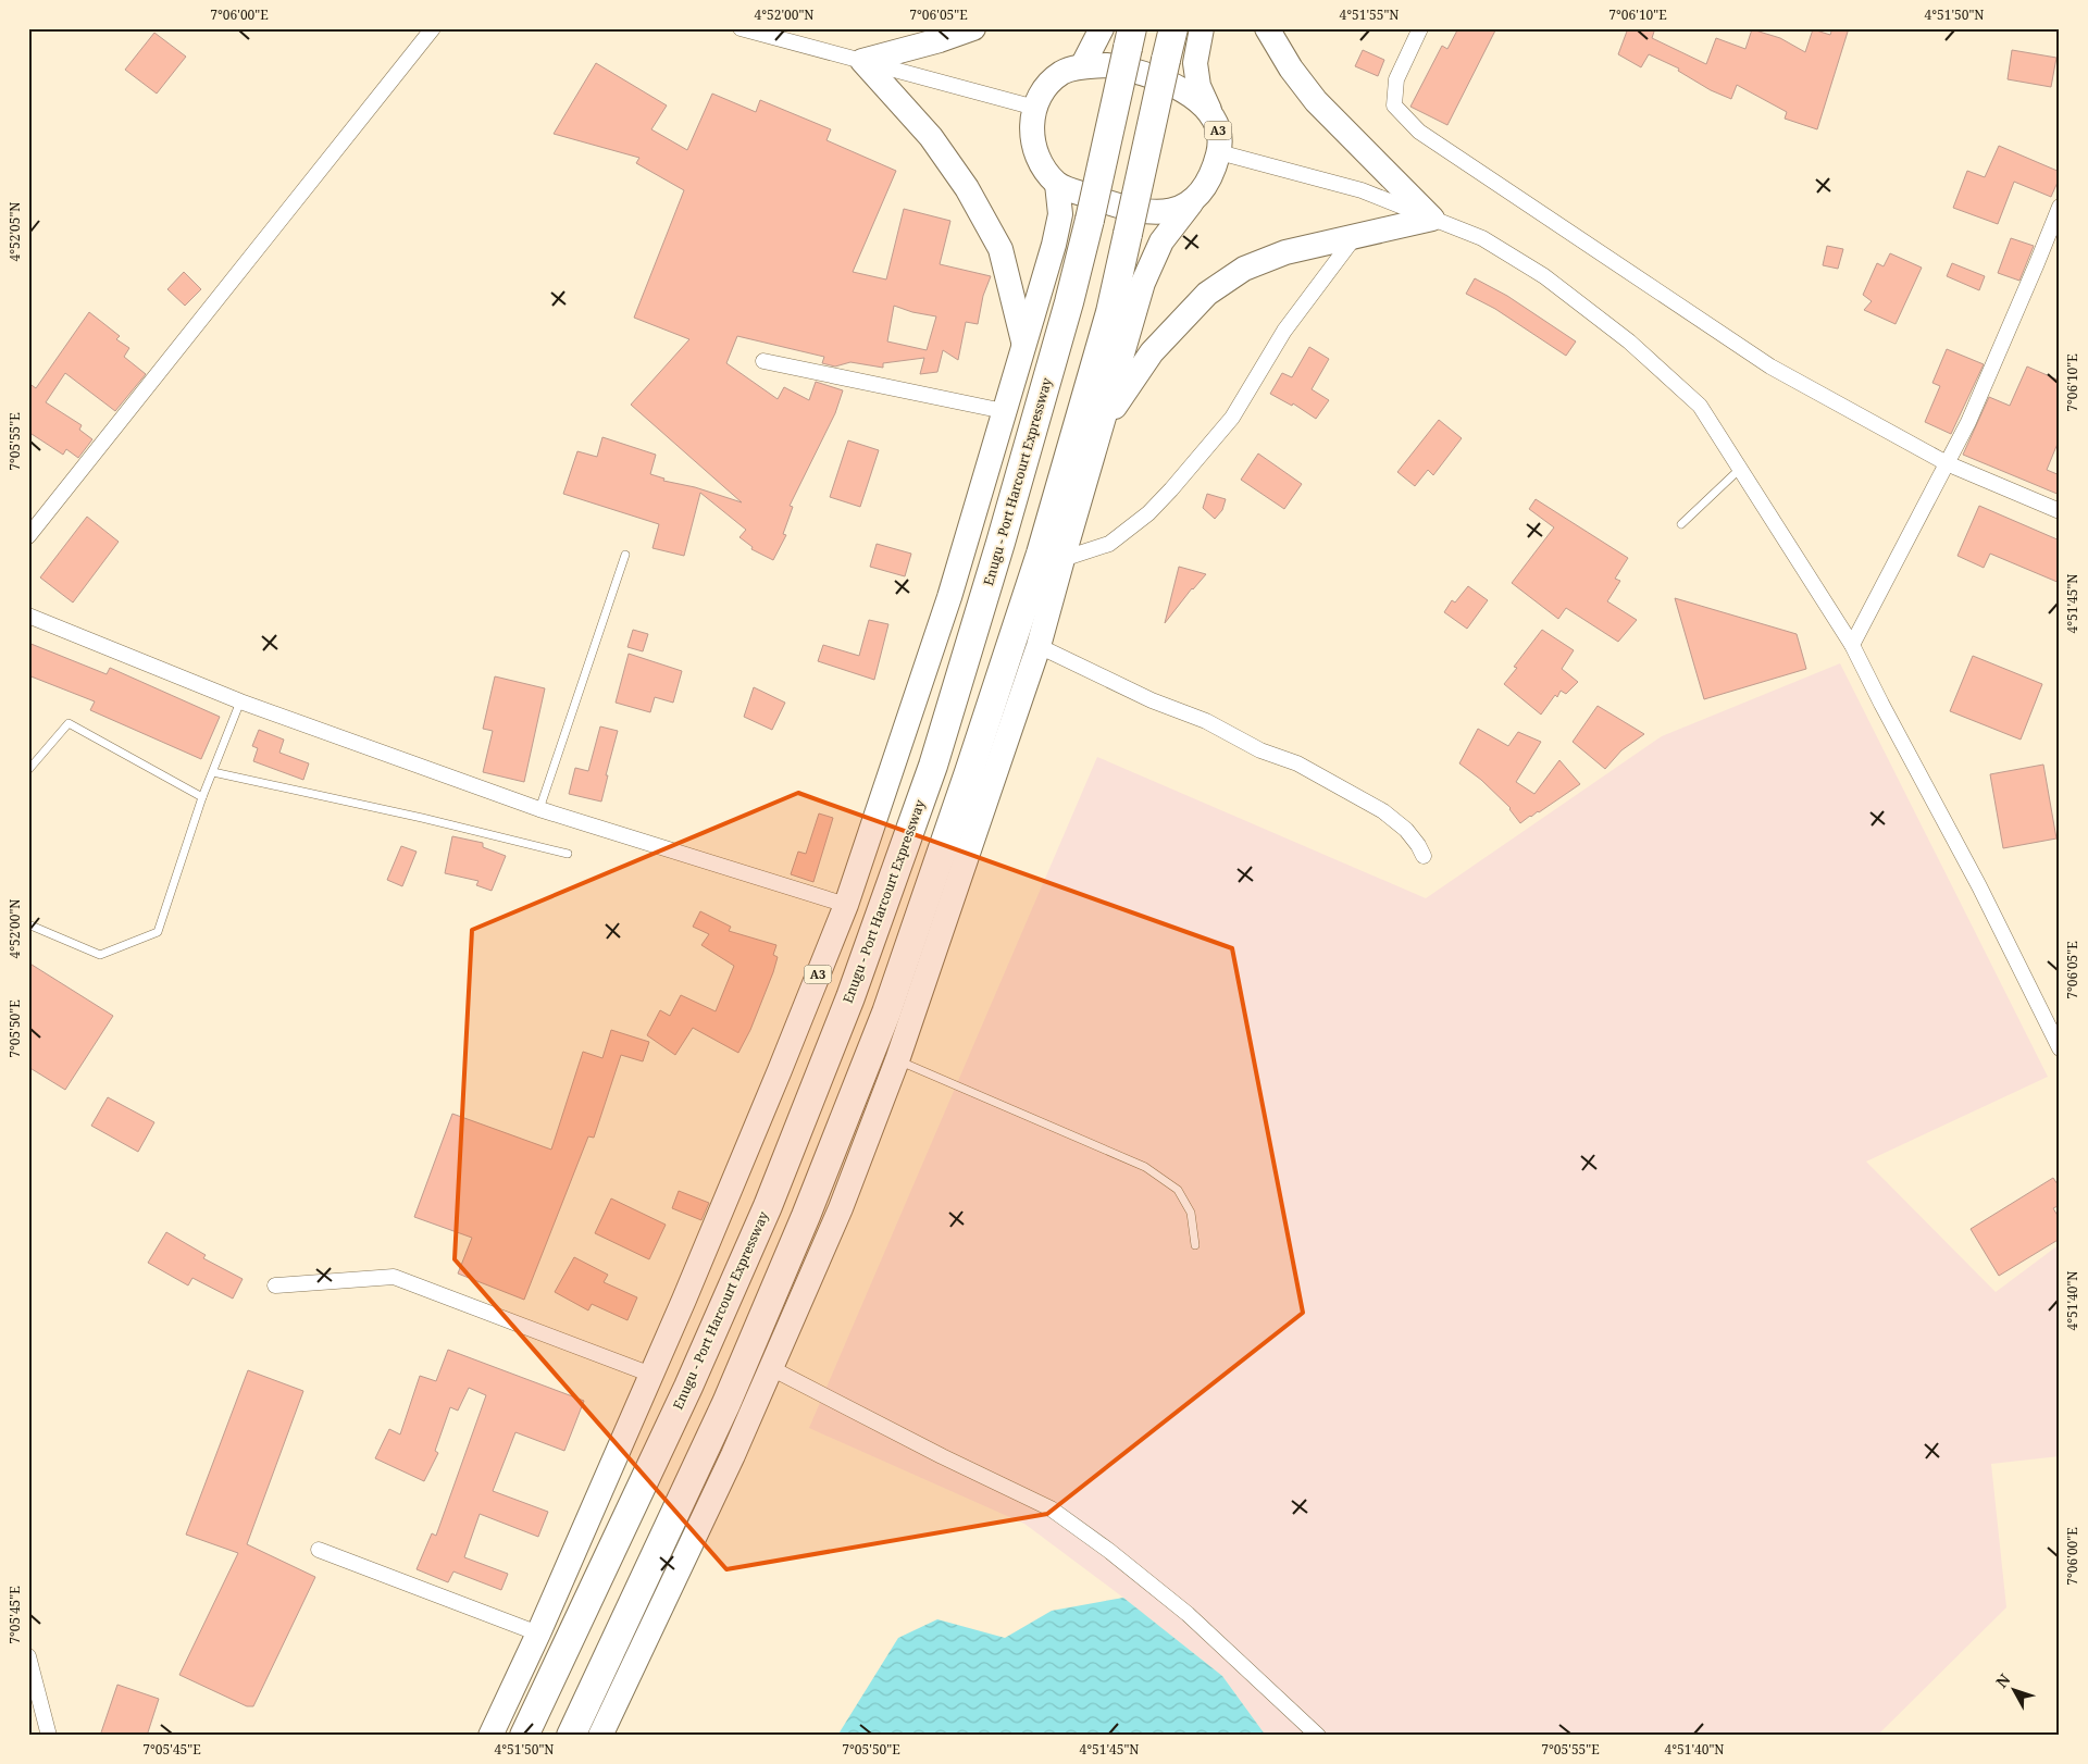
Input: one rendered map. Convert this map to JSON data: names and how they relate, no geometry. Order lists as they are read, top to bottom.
{
  "streets": {
    "highway": ["Enugu - Port Harcourt Expressway"],
    "main road": ["A3"]
  },
  "north": "top left",
  "coordinates": [
    "7°06'00\"E",
    "4°52'00\"N",
    "7°06'05\"E",
    "4°51'55\"N",
    "7°06'10\"E",
    "4°51'50\"N",
    "4°52'05\"N",
    "7°05'55\"E",
    "4°51'45\"N",
    "7°05'50\"E",
    "4°51'40\"N",
    "7°05'45\"E"
  ]
}
